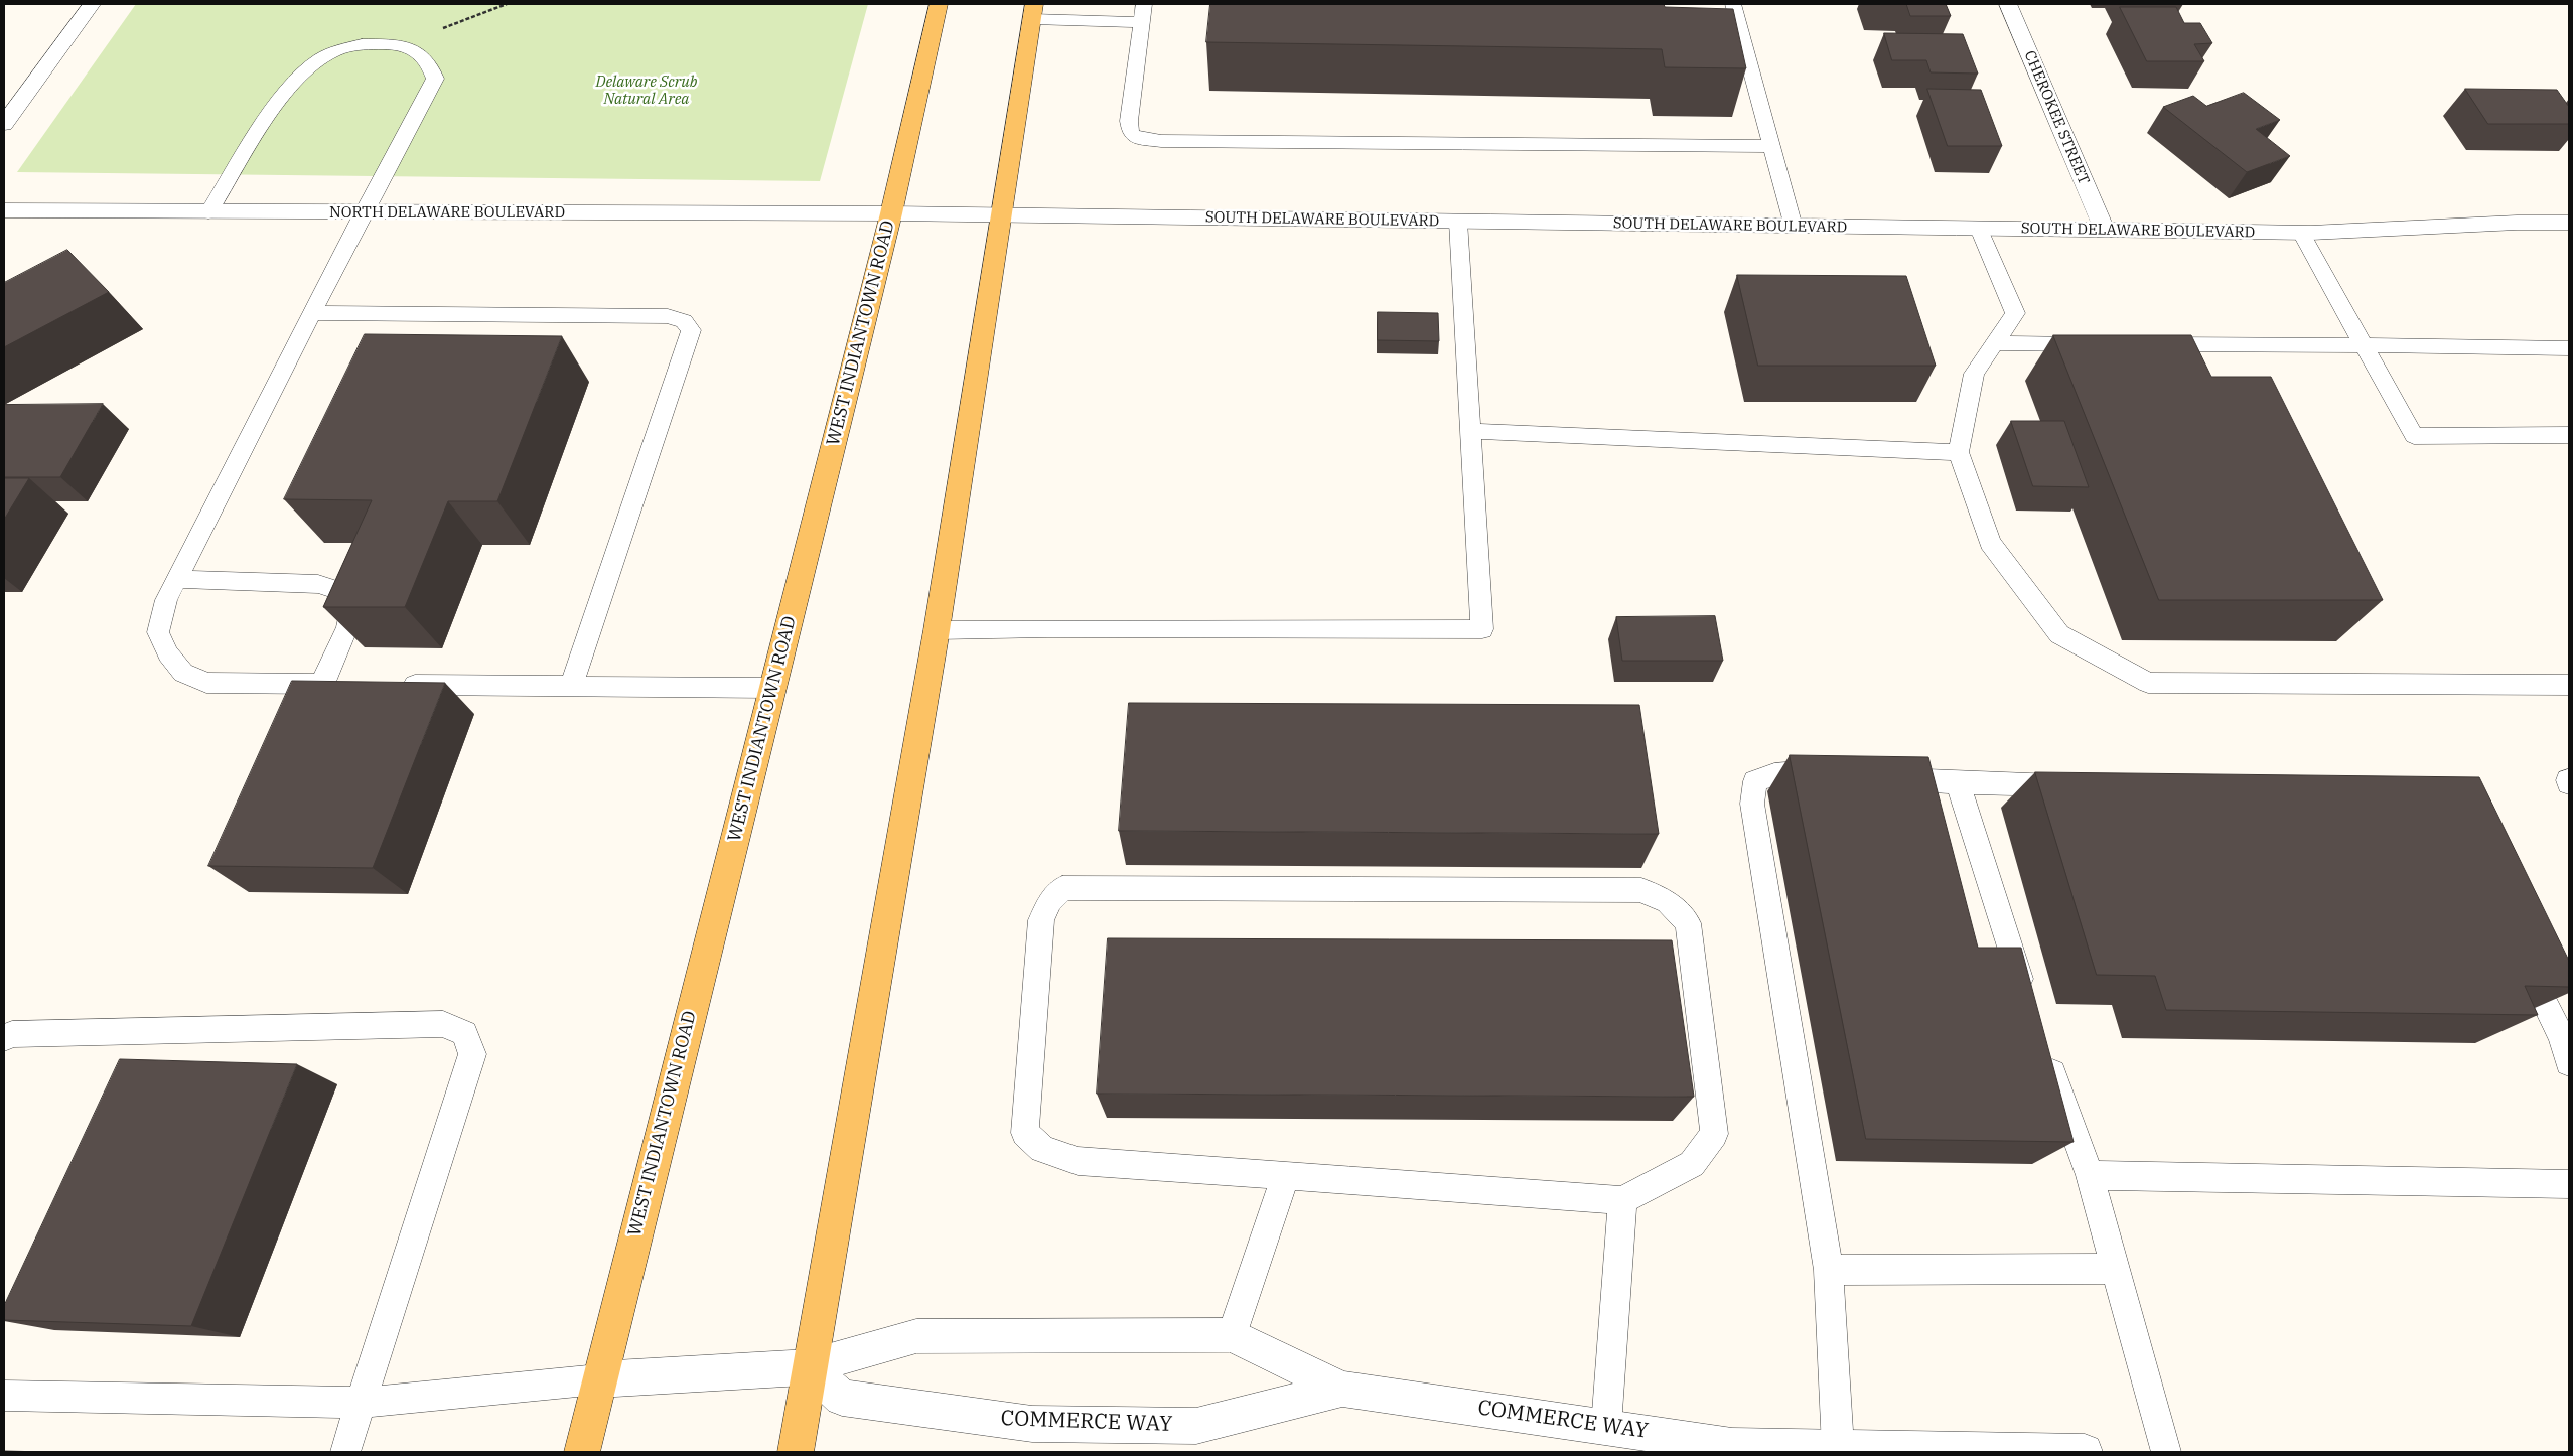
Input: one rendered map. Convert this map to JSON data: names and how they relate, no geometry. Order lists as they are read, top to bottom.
{
  "streets": {
    "main road": ["WEST INDIANTOWN ROAD"],
    "street": [
      "CHEROKEE STREET",
      "NORTH DELAWARE BOULEVARD",
      "SOUTH DELAWARE BOULEVARD",
      "COMMERCE WAY"
    ]
  },
  "crossings": [
    ["CHEROKEE STREET", "SOUTH DELAWARE BOULEVARD"],
    ["NORTH DELAWARE BOULEVARD", "SOUTH DELAWARE BOULEVARD"],
    ["NORTH DELAWARE BOULEVARD", "WEST INDIANTOWN ROAD"],
    ["SOUTH DELAWARE BOULEVARD", "WEST INDIANTOWN ROAD"],
    ["WEST INDIANTOWN ROAD", "COMMERCE WAY"]
  ],
  "parks": ["Delaware Scrub Natural Area"]
}
